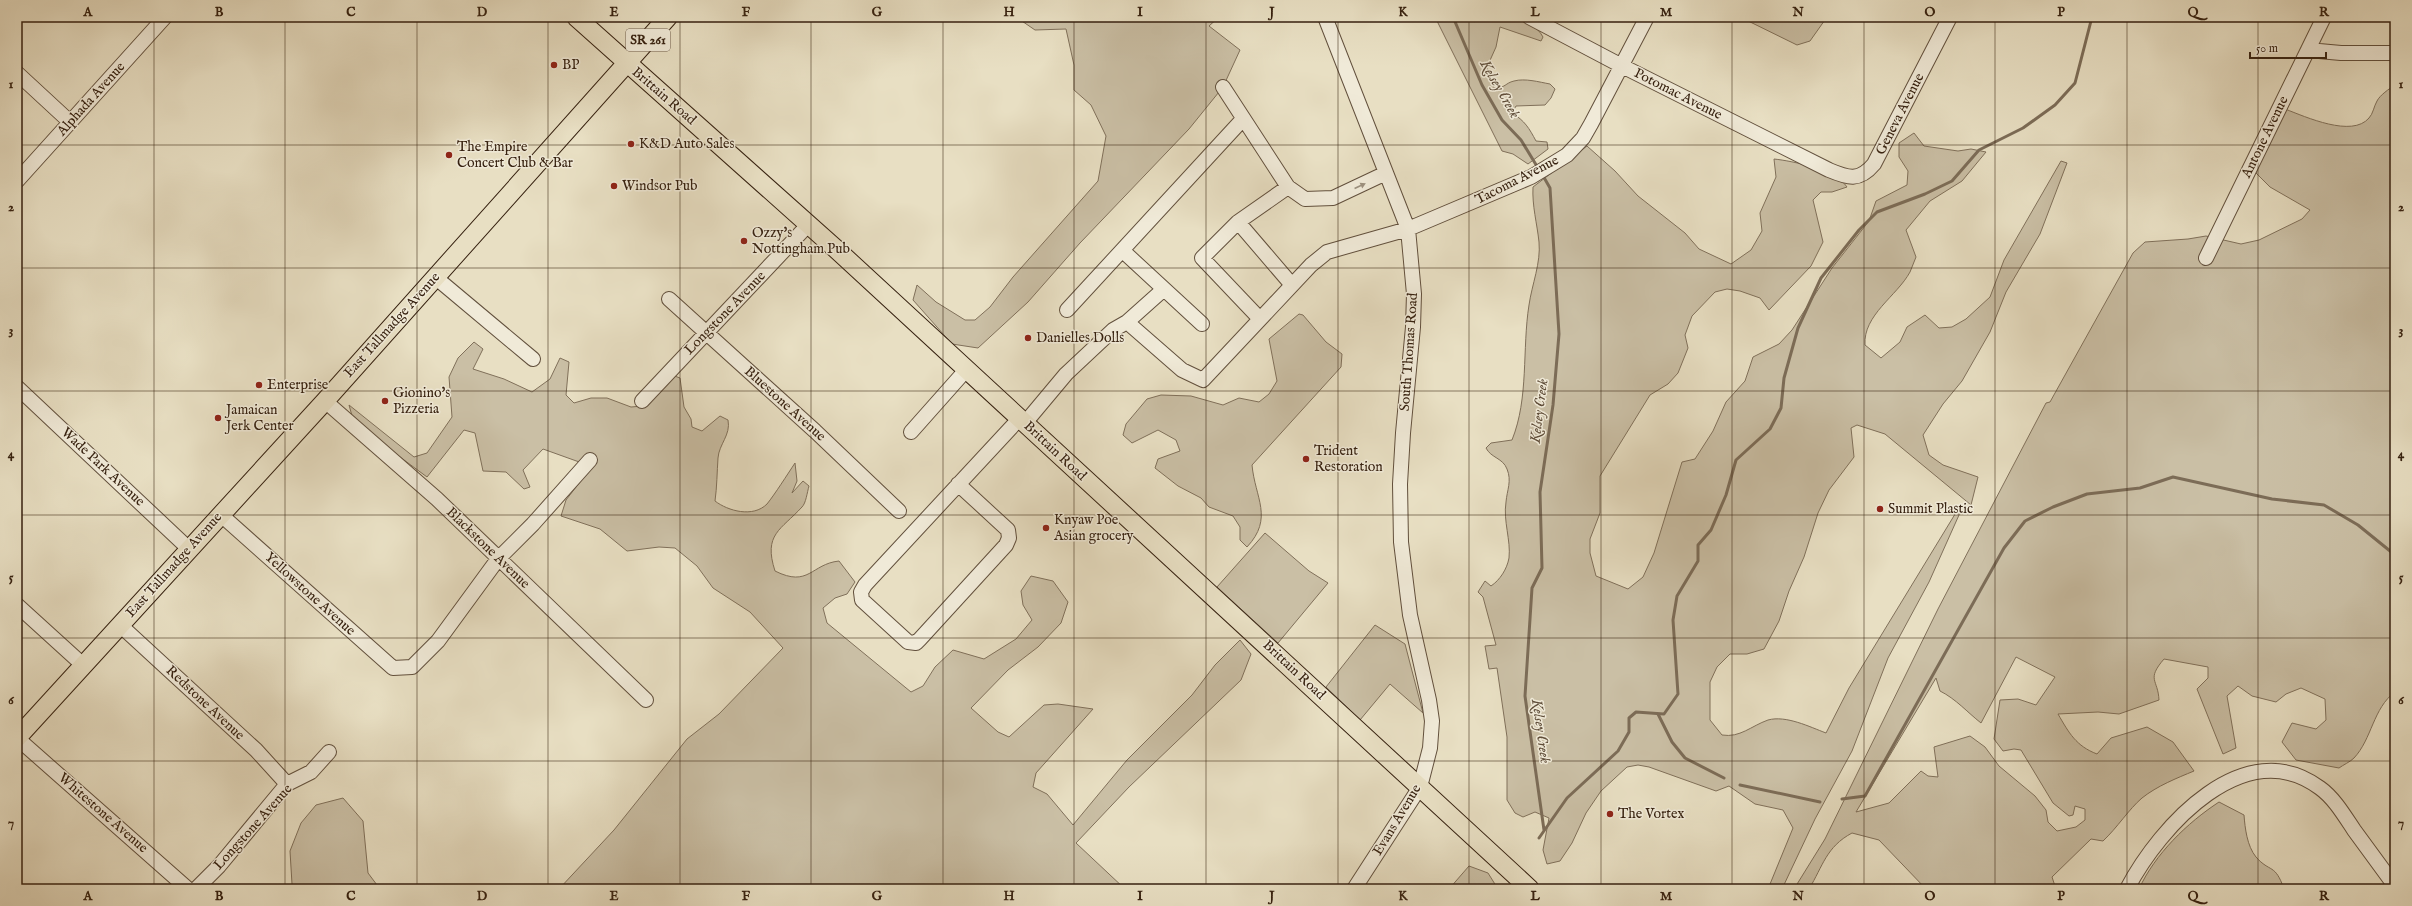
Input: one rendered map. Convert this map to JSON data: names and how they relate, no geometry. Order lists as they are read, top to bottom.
{
  "streets": {
    "main road": ["SR 261", "Brittain Road", "East Tallmadge Avenue"],
    "street": [
      "Potomac Avenue",
      "Alphada Avenue",
      "Geneva Avenue",
      "Antone Avenue",
      "Tacoma Avenue",
      "Longstone Avenue",
      "South Thomas Road",
      "Bluestone Avenue",
      "Wade Park Avenue",
      "Blackstone Avenue",
      "Yellowstone Avenue",
      "Redstone Avenue",
      "Whitestone Avenue",
      "Evans Avenue"
    ]
  },
  "crossings": [
    ["Potomac Avenue", "Geneva Avenue"],
    ["Potomac Avenue", "Tacoma Avenue"],
    ["Brittain Road", "Longstone Avenue"],
    ["Brittain Road", "East Tallmadge Avenue"],
    ["Brittain Road", "Evans Avenue"],
    ["Tacoma Avenue", "South Thomas Road"],
    ["Longstone Avenue", "Bluestone Avenue"],
    ["Longstone Avenue", "Redstone Avenue"],
    ["East Tallmadge Avenue", "Wade Park Avenue"],
    ["East Tallmadge Avenue", "Blackstone Avenue"],
    ["East Tallmadge Avenue", "Yellowstone Avenue"],
    ["East Tallmadge Avenue", "Redstone Avenue"],
    ["East Tallmadge Avenue", "Whitestone Avenue"],
    ["South Thomas Road", "Evans Avenue"],
    ["Blackstone Avenue", "Yellowstone Avenue"]
  ],
  "water": ["Kelsey Creek"],
  "places": [
    "BP",
    "K&D Auto Sales",
    "The Empire Concert Club & Bar",
    "Windsor Pub",
    "Ozzy's Nottingham Pub",
    "Danielles Dolls",
    "Enterprise",
    "Gionino's Pizzeria",
    "Jamaican Jerk Center",
    "Trident Restoration",
    "Summit Plastic",
    "Knyaw Poe Asian grocery",
    "The Vortex"
  ],
  "scale_bar": "50 m",
  "grid": {
    "columns": [
      "A",
      "B",
      "C",
      "D",
      "E",
      "F",
      "G",
      "H",
      "I",
      "J",
      "K",
      "L",
      "M",
      "N",
      "O",
      "P",
      "Q",
      "R"
    ],
    "rows": [
      "1",
      "2",
      "3",
      "4",
      "5",
      "6",
      "7"
    ]
  }
}
